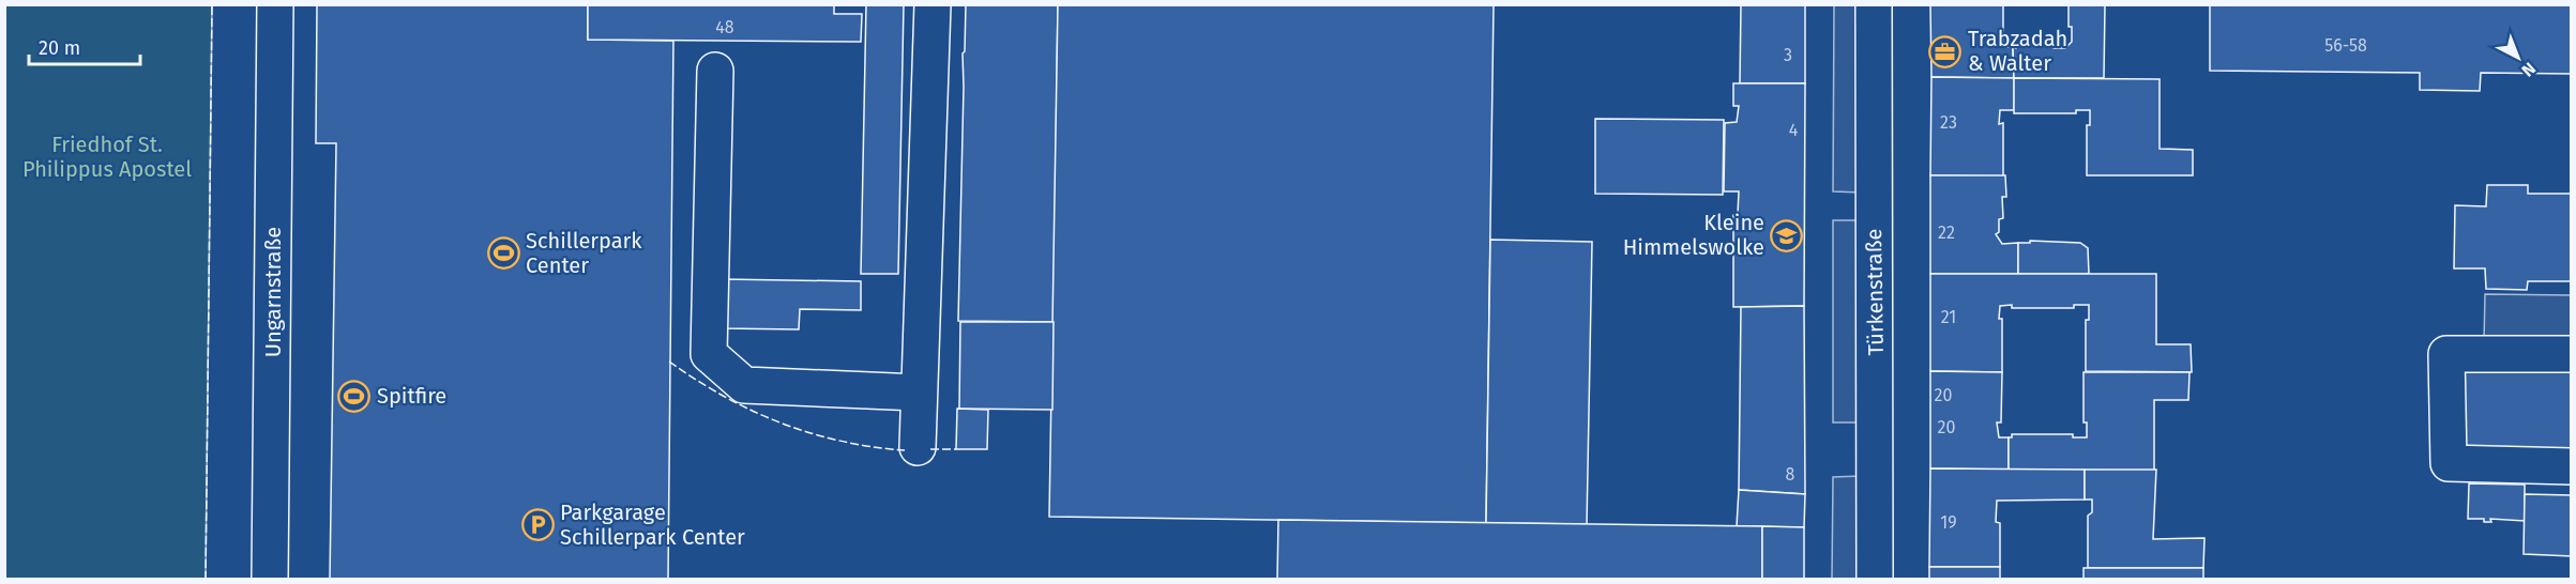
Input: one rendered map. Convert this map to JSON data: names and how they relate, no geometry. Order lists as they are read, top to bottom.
{
  "streets": {
    "street": ["Ungarnstraße", "Türkenstraße"]
  },
  "parks": ["Friedhof St. Philippus Apostel"],
  "places": {
    "office": ["Trabzadah & Walter"],
    "school or university": ["Kleine Himmelswolke"],
    "sports": ["Schillerpark Center", "Spitfire"],
    "parking": ["Parkgarage Schillerpark Center"]
  },
  "house_numbers": [
    "48",
    "56-58",
    "3",
    "23",
    "4",
    "22",
    "21",
    "20",
    "20",
    "8",
    "19"
  ],
  "scale_bar": "20 m",
  "north": "bottom right"
}
